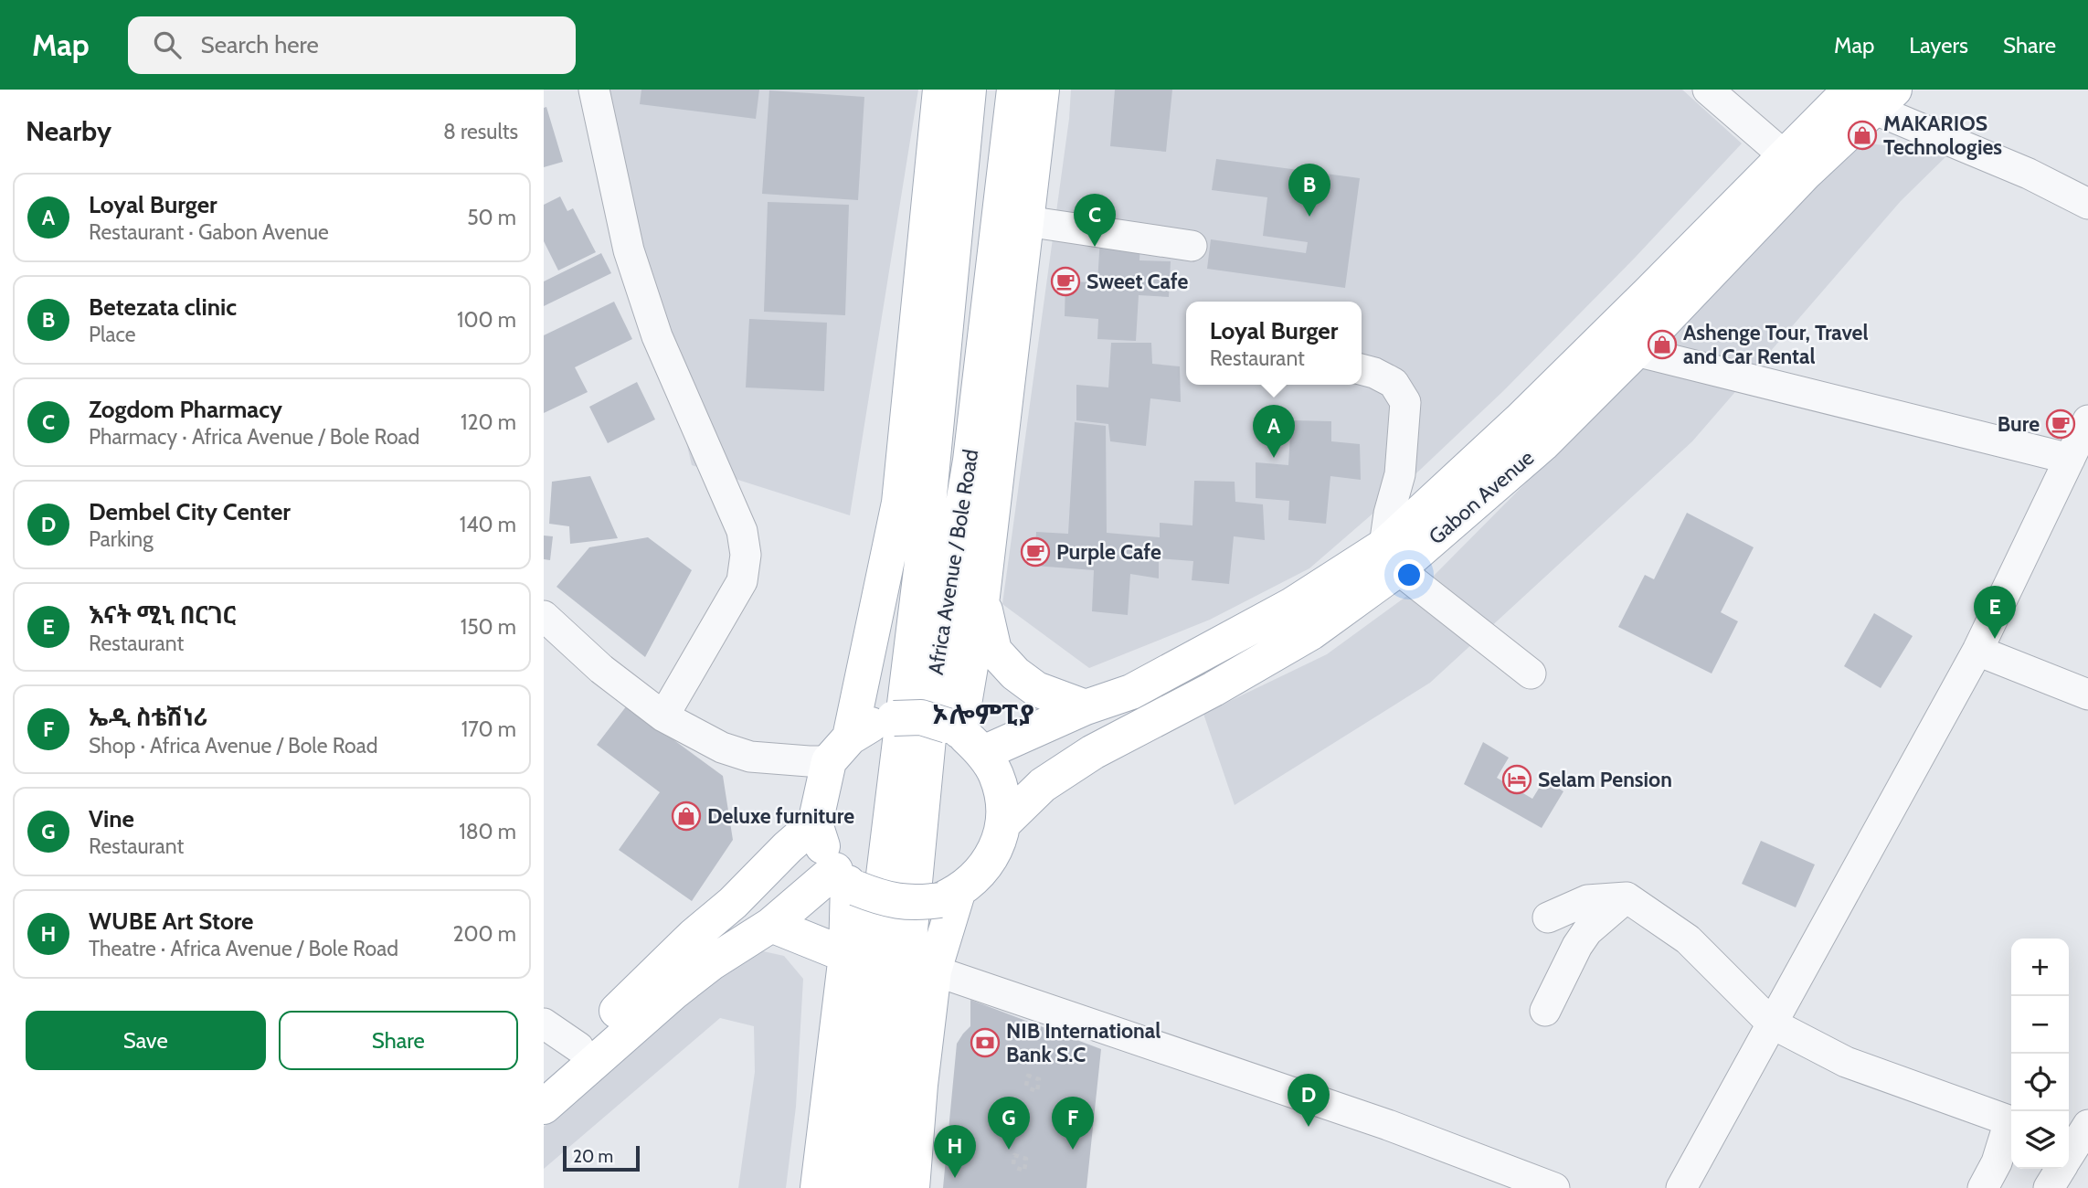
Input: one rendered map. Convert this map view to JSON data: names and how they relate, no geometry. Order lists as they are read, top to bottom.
{
  "streets": {
    "main road": ["Gabon Avenue", "Africa Avenue / Bole Road"]
  },
  "districts": ["ኦሎምፒያ"],
  "places": {
    "shop": ["MAKARIOS Technologies", "Ashenge Tour, Travel and Car Rental", "Deluxe furniture"],
    "cafe": ["Sweet Cafe", "Bure", "Purple Cafe"],
    "hotel": ["Selam Pension"],
    "bank": ["NIB International Bank S.C"]
  },
  "scale_bar": "20 m",
  "page": {
    "header": "Map",
    "search": "Search here",
    "nav": ["Map", "Layers", "Share"],
    "heading": ["Nearby", "8 results"],
    "pins": [
      "B",
      "C",
      "A",
      "E",
      "D",
      "F",
      "G",
      "H"
    ],
    "list": [
      {
        "mark": "A",
        "name": "Loyal Burger",
        "note": "Restaurant · Gabon Avenue",
        "value": "50 m"
      },
      {
        "mark": "B",
        "name": "Betezata clinic",
        "note": "Place",
        "value": "100 m"
      },
      {
        "mark": "C",
        "name": "Zogdom Pharmacy",
        "note": "Pharmacy · Africa Avenue / Bole Road",
        "value": "120 m"
      },
      {
        "mark": "D",
        "name": "Dembel City Center",
        "note": "Parking",
        "value": "140 m"
      },
      {
        "mark": "E",
        "name": "እናት ሚኒ በርገር",
        "note": "Restaurant",
        "value": "150 m"
      },
      {
        "mark": "F",
        "name": "ኤዲ ስቴሽነሪ",
        "note": "Shop · Africa Avenue / Bole Road",
        "value": "170 m"
      },
      {
        "mark": "G",
        "name": "Vine",
        "note": "Restaurant",
        "value": "180 m"
      },
      {
        "mark": "H",
        "name": "WUBE Art Store",
        "note": "Theatre · Africa Avenue / Bole Road",
        "value": "200 m"
      }
    ],
    "popup": ["Loyal Burger", "Restaurant"],
    "map_buttons": ["+", "−"],
    "buttons": ["Save", "Share"],
    "scale": "20 m"
  }
}
